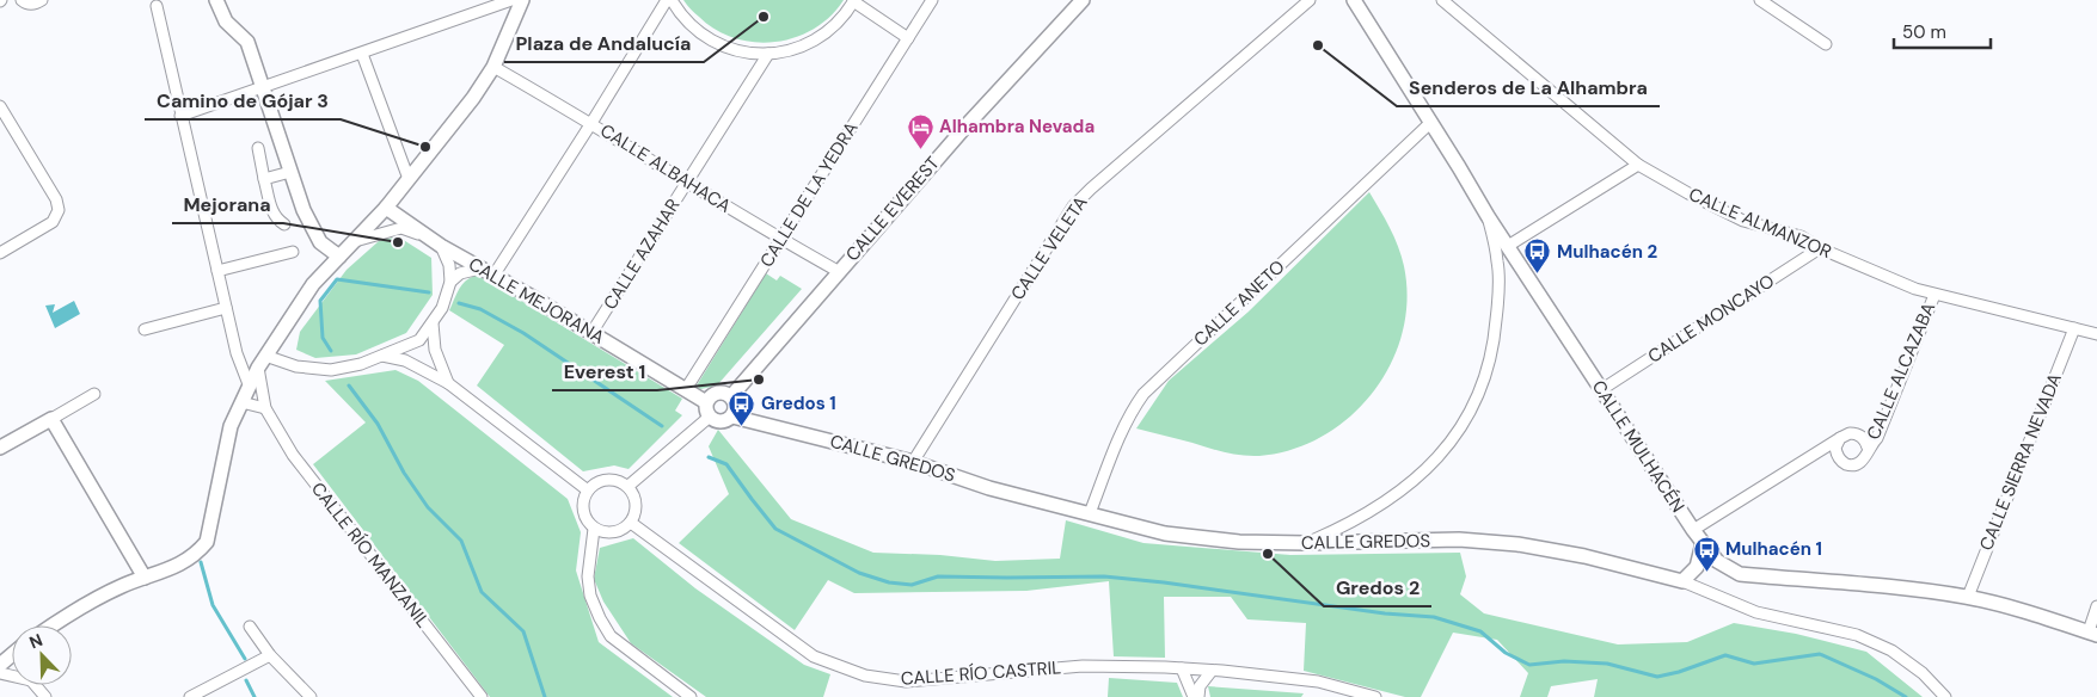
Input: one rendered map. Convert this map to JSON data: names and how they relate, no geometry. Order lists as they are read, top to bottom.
{
  "streets": {
    "street": [
      "CALLE ALBAHACA",
      "CALLE DE LA YEDRA",
      "CALLE EVEREST",
      "CALLE ALMANZOR",
      "CALLE VELETA",
      "CALLE AZAHAR",
      "CALLE MEJORANA",
      "CALLE ANETO",
      "CALLE MONCAYO",
      "CALLE ALCAZABA",
      "CALLE MULHACÉN",
      "CALLE GREDOS",
      "CALLE SIERRA NEVADA",
      "CALLE RÍO MANZANIL",
      "CALLE RÍO CASTRIL"
    ]
  },
  "crossings": [
    ["CALLE ALBAHACA", "CALLE DE LA YEDRA"],
    ["CALLE ALBAHACA", "CALLE EVEREST"],
    ["CALLE ALBAHACA", "CALLE AZAHAR"],
    ["CALLE DE LA YEDRA", "CALLE MEJORANA"],
    ["CALLE EVEREST", "CALLE MEJORANA"],
    ["CALLE EVEREST", "CALLE GREDOS"],
    ["CALLE ALMANZOR", "CALLE MONCAYO"],
    ["CALLE ALMANZOR", "CALLE ALCAZABA"],
    ["CALLE ALMANZOR", "CALLE SIERRA NEVADA"],
    ["CALLE VELETA", "CALLE GREDOS"],
    ["CALLE AZAHAR", "CALLE MEJORANA"],
    ["CALLE MEJORANA", "CALLE GREDOS"],
    ["CALLE ANETO", "CALLE MULHACÉN"],
    ["CALLE ANETO", "CALLE GREDOS"],
    ["CALLE MONCAYO", "CALLE MULHACÉN"],
    ["CALLE ALCAZABA", "CALLE MULHACÉN"],
    ["CALLE MULHACÉN", "CALLE SIERRA NEVADA"]
  ],
  "places": {
    "other": [
      "Plaza de Andalucía",
      "Senderos de La Alhambra",
      "Camino de Gójar 3",
      "Mejorana",
      "Everest 1",
      "Gredos 2"
    ],
    "hotel": ["Alhambra Nevada"],
    "bus stop": ["Mulhacén 2", "Gredos 1", "Mulhacén 1"]
  },
  "scale_bar": "50 m",
  "north": "top left"
}
